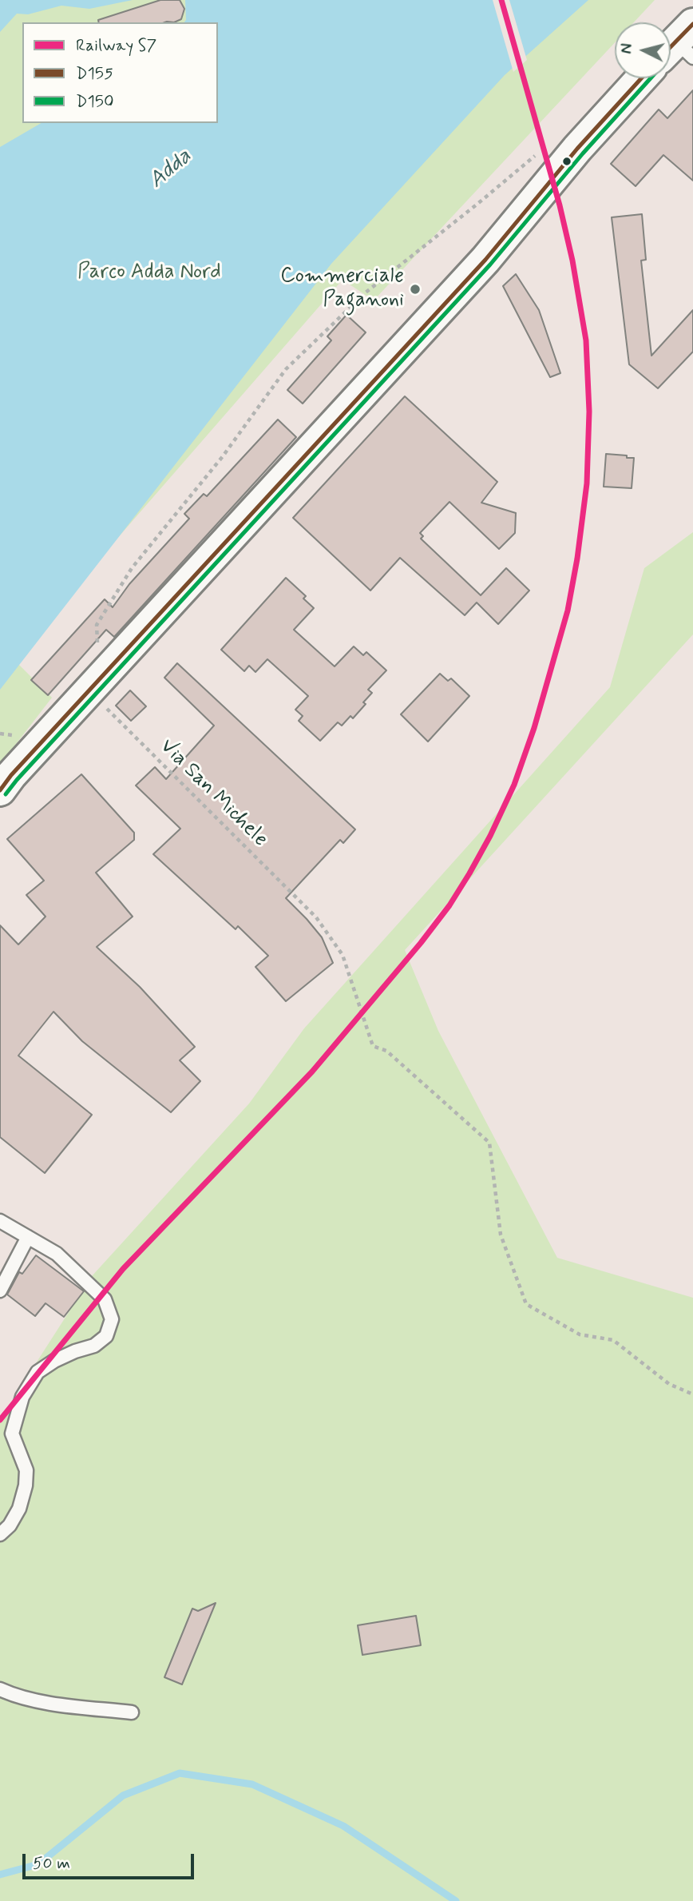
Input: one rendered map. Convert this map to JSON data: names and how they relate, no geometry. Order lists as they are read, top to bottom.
{
  "streets": {
    "path": ["Via San Michele"]
  },
  "water": ["Adda"],
  "parks": ["Parco Adda Nord"],
  "places": ["Commerciale Paganoni"],
  "lines": ["rail line S7", "transit line D155", "transit line D150"],
  "legend": ["Railway S7", "D155", "D150"],
  "scale_bar": "50 m",
  "north": "left"
}
